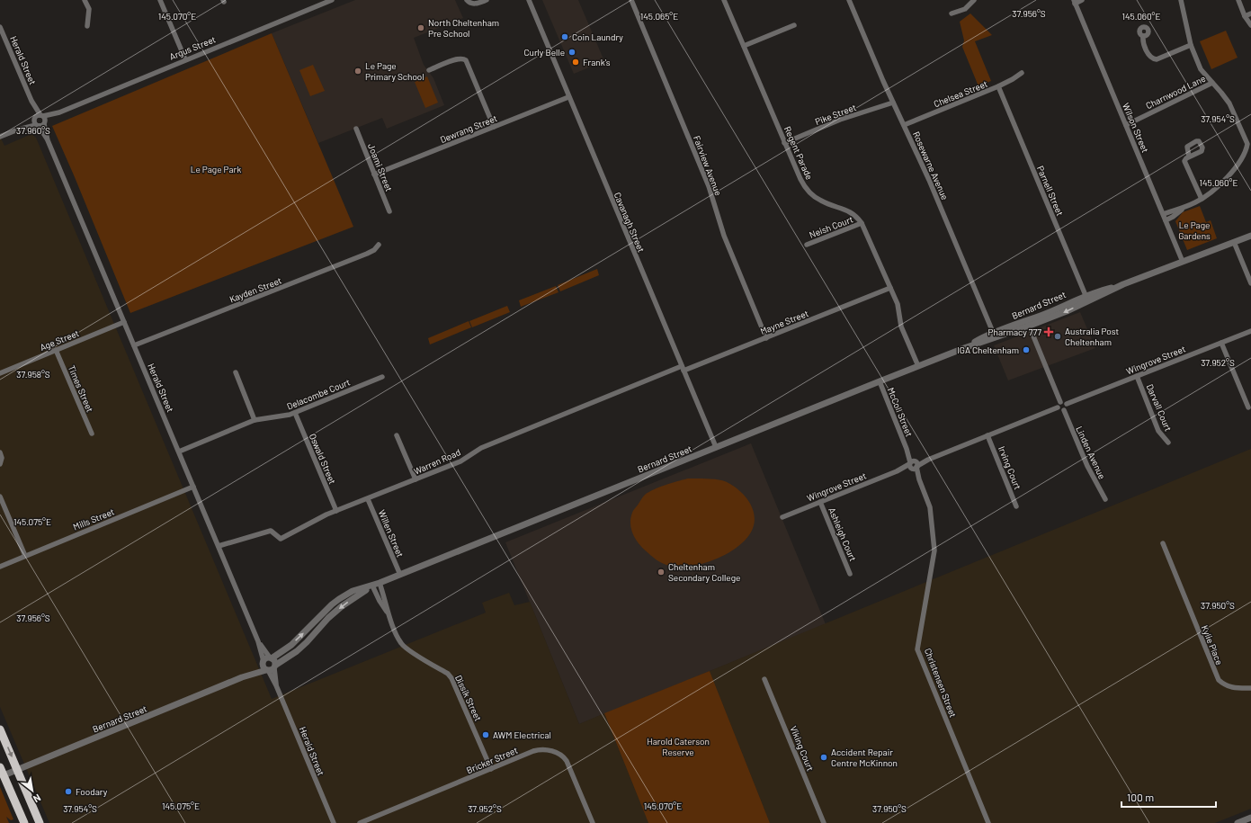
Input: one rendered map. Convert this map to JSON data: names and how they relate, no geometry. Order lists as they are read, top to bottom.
{
  "streets": {
    "street": [
      "Argus Street",
      "Herald Street",
      "Charnwood Lane",
      "Chelsea Street",
      "Pike Street",
      "Wilson Street",
      "Dewrang Street",
      "Regent Parade",
      "Fairview Avenue",
      "Rosewarne Avenue",
      "Joami Street",
      "Parnell Street",
      "Cavanagh Street",
      "Neish Court",
      "Kayden Street",
      "Bernard Street",
      "Mayne Street",
      "Age Street",
      "Wingrove Street",
      "Times Street",
      "Delacombe Court",
      "Darvall Court",
      "McColl Street",
      "Linden Avenue",
      "Oswald Street",
      "Warren Road",
      "Irving Court",
      "Mills Street",
      "Willen Street",
      "Ashleigh Court",
      "Kylie Place",
      "Christensen Street",
      "Dissik Street",
      "Viking Court",
      "Bricker Street"
    ]
  },
  "crossings": [
    ["Argus Street", "Herald Street"],
    ["Herald Street", "Kayden Street"],
    ["Herald Street", "Bernard Street"],
    ["Herald Street", "Age Street"],
    ["Herald Street", "Delacombe Court"],
    ["Herald Street", "Warren Road"],
    ["Herald Street", "Mills Street"],
    ["Charnwood Lane", "Wilson Street"],
    ["Chelsea Street", "Rosewarne Avenue"],
    ["Chelsea Street", "Parnell Street"],
    ["Pike Street", "Regent Parade"],
    ["Pike Street", "Rosewarne Avenue"],
    ["Wilson Street", "Bernard Street"],
    ["Dewrang Street", "Joami Street"],
    ["Dewrang Street", "Cavanagh Street"],
    ["Regent Parade", "Neish Court"],
    ["Regent Parade", "Bernard Street"],
    ["Regent Parade", "Mayne Street"],
    ["Fairview Avenue", "Mayne Street"],
    ["Rosewarne Avenue", "Bernard Street"],
    ["Parnell Street", "Bernard Street"],
    ["Cavanagh Street", "Bernard Street"],
    ["Cavanagh Street", "Mayne Street"],
    ["Cavanagh Street", "Warren Road"],
    ["Bernard Street", "McColl Street"],
    ["Bernard Street", "Willen Street"],
    ["Bernard Street", "Dissik Street"],
    ["Mayne Street", "Warren Road"],
    ["Age Street", "Times Street"],
    ["Wingrove Street", "Darvall Court"],
    ["Wingrove Street", "McColl Street"],
    ["Wingrove Street", "Linden Avenue"],
    ["Wingrove Street", "Irving Court"],
    ["Wingrove Street", "Ashleigh Court"],
    ["Wingrove Street", "Christensen Street"],
    ["Delacombe Court", "Oswald Street"],
    ["McColl Street", "Christensen Street"],
    ["Oswald Street", "Warren Road"],
    ["Warren Road", "Willen Street"],
    ["Dissik Street", "Bricker Street"]
  ],
  "parks": ["Le Page Park", "Le Page Gardens", "Harold Caterson Reserve"],
  "places": {
    "other": [
      "North Cheltenham Pre School",
      "Coin Laundry",
      "Curly Belle",
      "Frank's",
      "Le Page Primary School",
      "Australia Post Cheltenham",
      "IGA Cheltenham",
      "Cheltenham Secondary College",
      "AWM Electrical",
      "Accident Repair Centre McKinnon",
      "Foodary"
    ],
    "health": ["Pharmacy 777"]
  },
  "scale_bar": "100 m",
  "north": "bottom right",
  "coordinates": [
    "37.956°S",
    "145.070°E",
    "145.065°E",
    "145.060°E",
    "37.954°S",
    "37.960°S",
    "37.952°S",
    "37.958°S",
    "145.075°E",
    "37.950°S"
  ]
}
